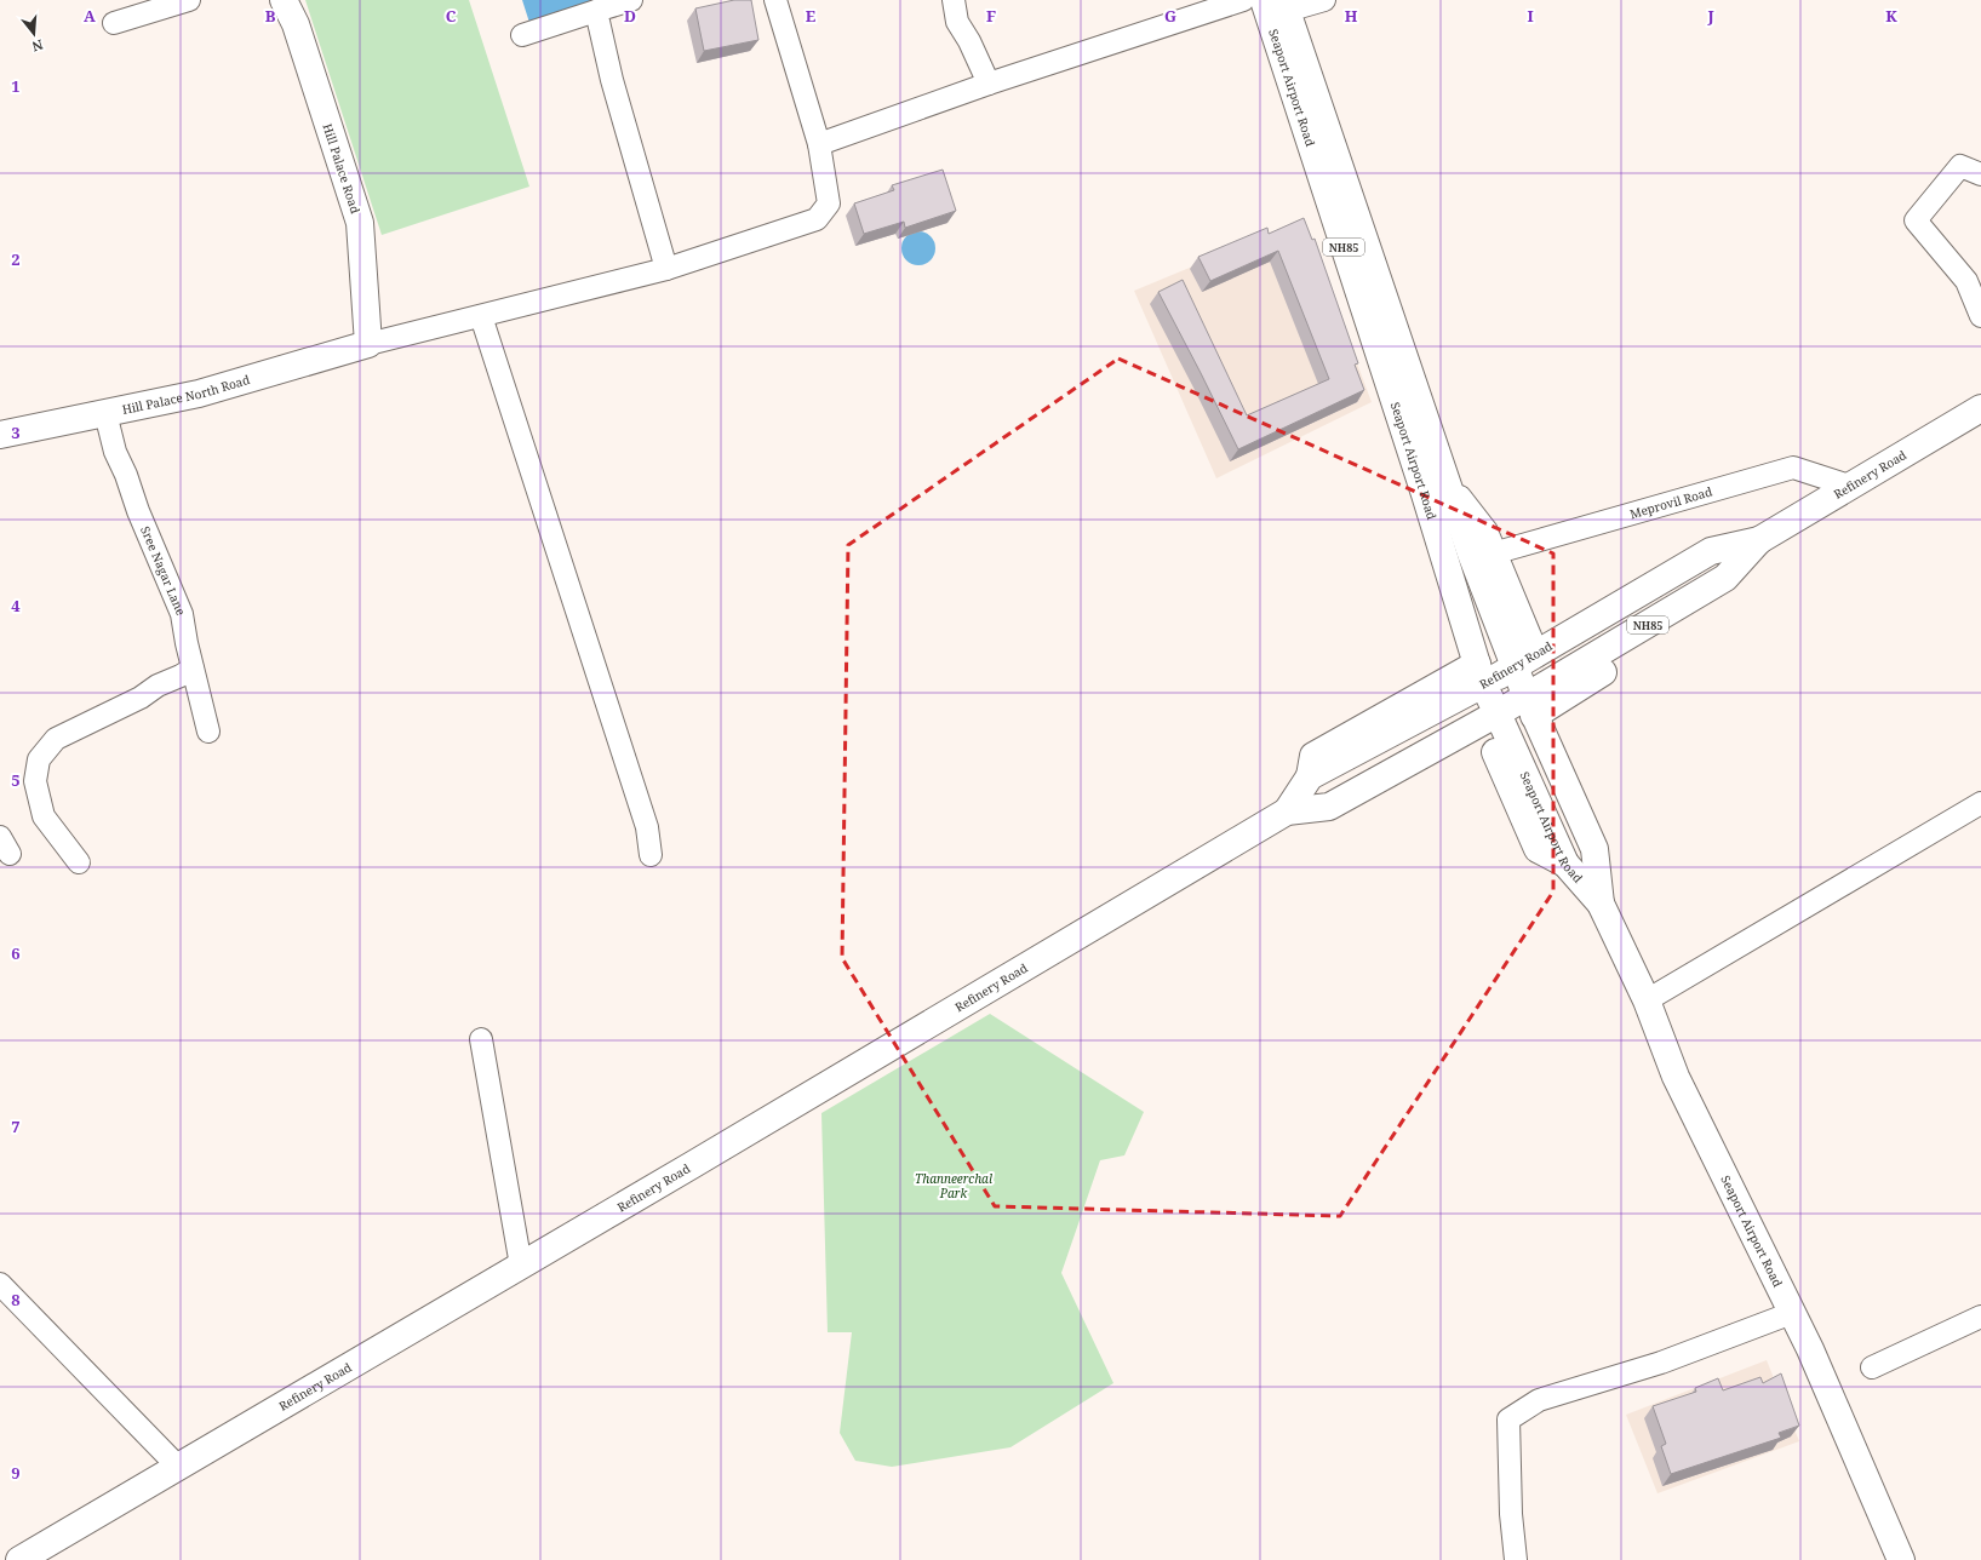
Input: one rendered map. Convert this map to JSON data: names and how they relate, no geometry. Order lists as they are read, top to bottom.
{
  "streets": {
    "main road": [
      "Seaport Airport Road",
      "Hill Palace Road",
      "NH85",
      "Hill Palace North Road",
      "Refinery Road"
    ],
    "street": ["Meprovil Road", "Sree Nagar Lane"]
  },
  "crossings": [
    ["Seaport Airport Road", "Refinery Road"],
    ["Hill Palace Road", "Hill Palace North Road"],
    ["Hill Palace North Road", "Sree Nagar Lane"],
    ["Refinery Road", "Meprovil Road"]
  ],
  "parks": ["Thanneerchal Park"],
  "north": "bottom",
  "grid": {
    "columns": [
      "A",
      "B",
      "C",
      "D",
      "E",
      "F",
      "G",
      "H",
      "I",
      "J",
      "K"
    ],
    "rows": [
      "1",
      "2",
      "3",
      "4",
      "5",
      "6",
      "7",
      "8",
      "9"
    ]
  }
}
